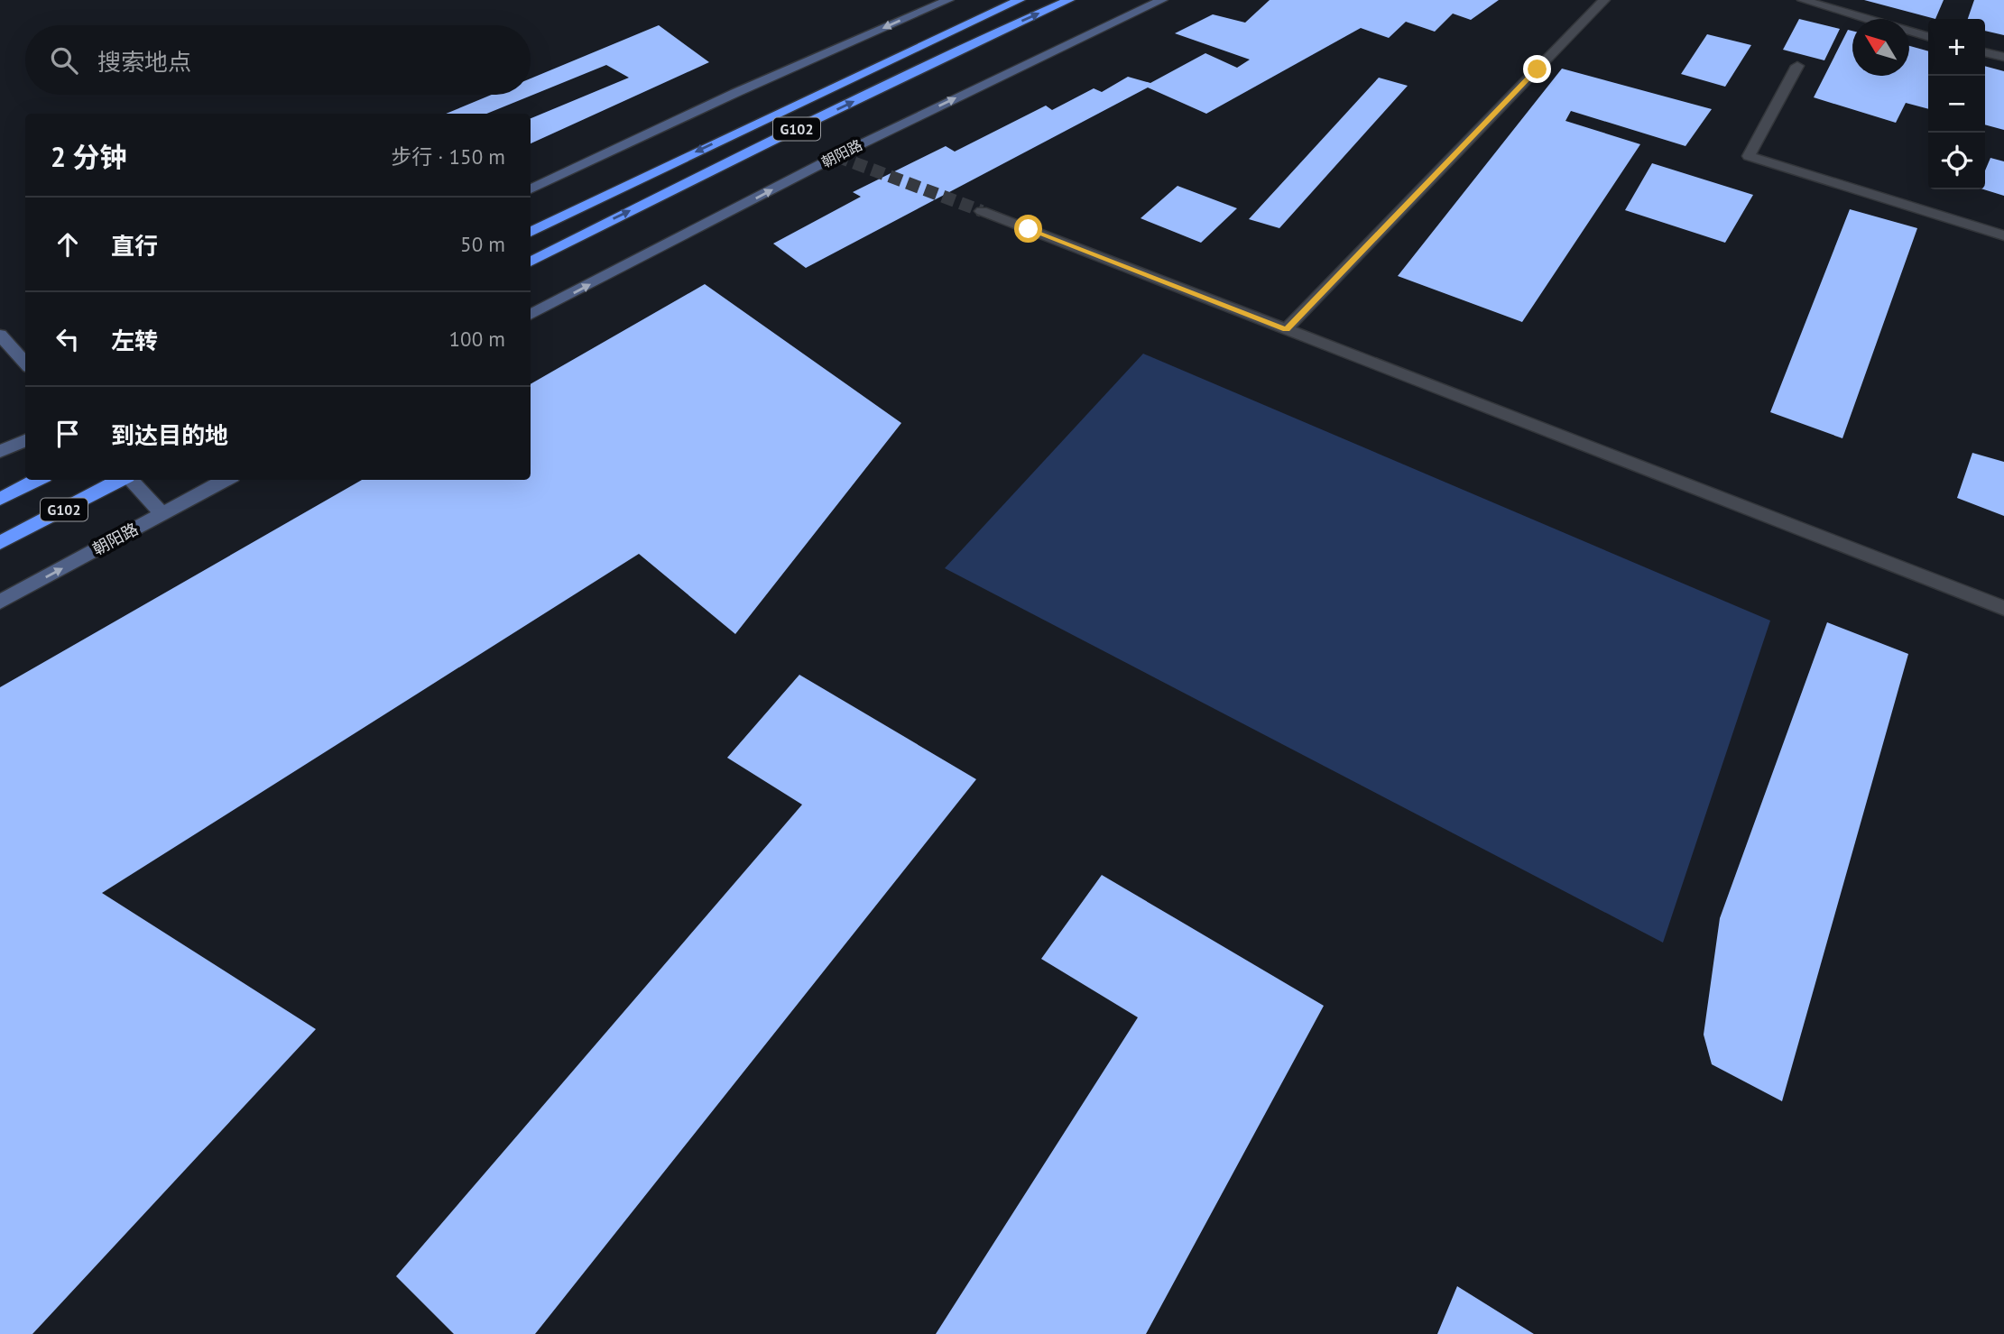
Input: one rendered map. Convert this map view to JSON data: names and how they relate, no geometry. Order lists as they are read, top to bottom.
{
  "streets": {
    "highway": ["G102"],
    "street": ["朝阳路"]
  },
  "north": "top left",
  "page": {
    "map_buttons": ["+", "−"],
    "search": "搜索地点",
    "heading": ["2 分钟", "步行 · 150 m"],
    "list": [
      ["直行", "50 m"],
      ["左转", "100 m"],
      "到达目的地"
    ]
  }
}
